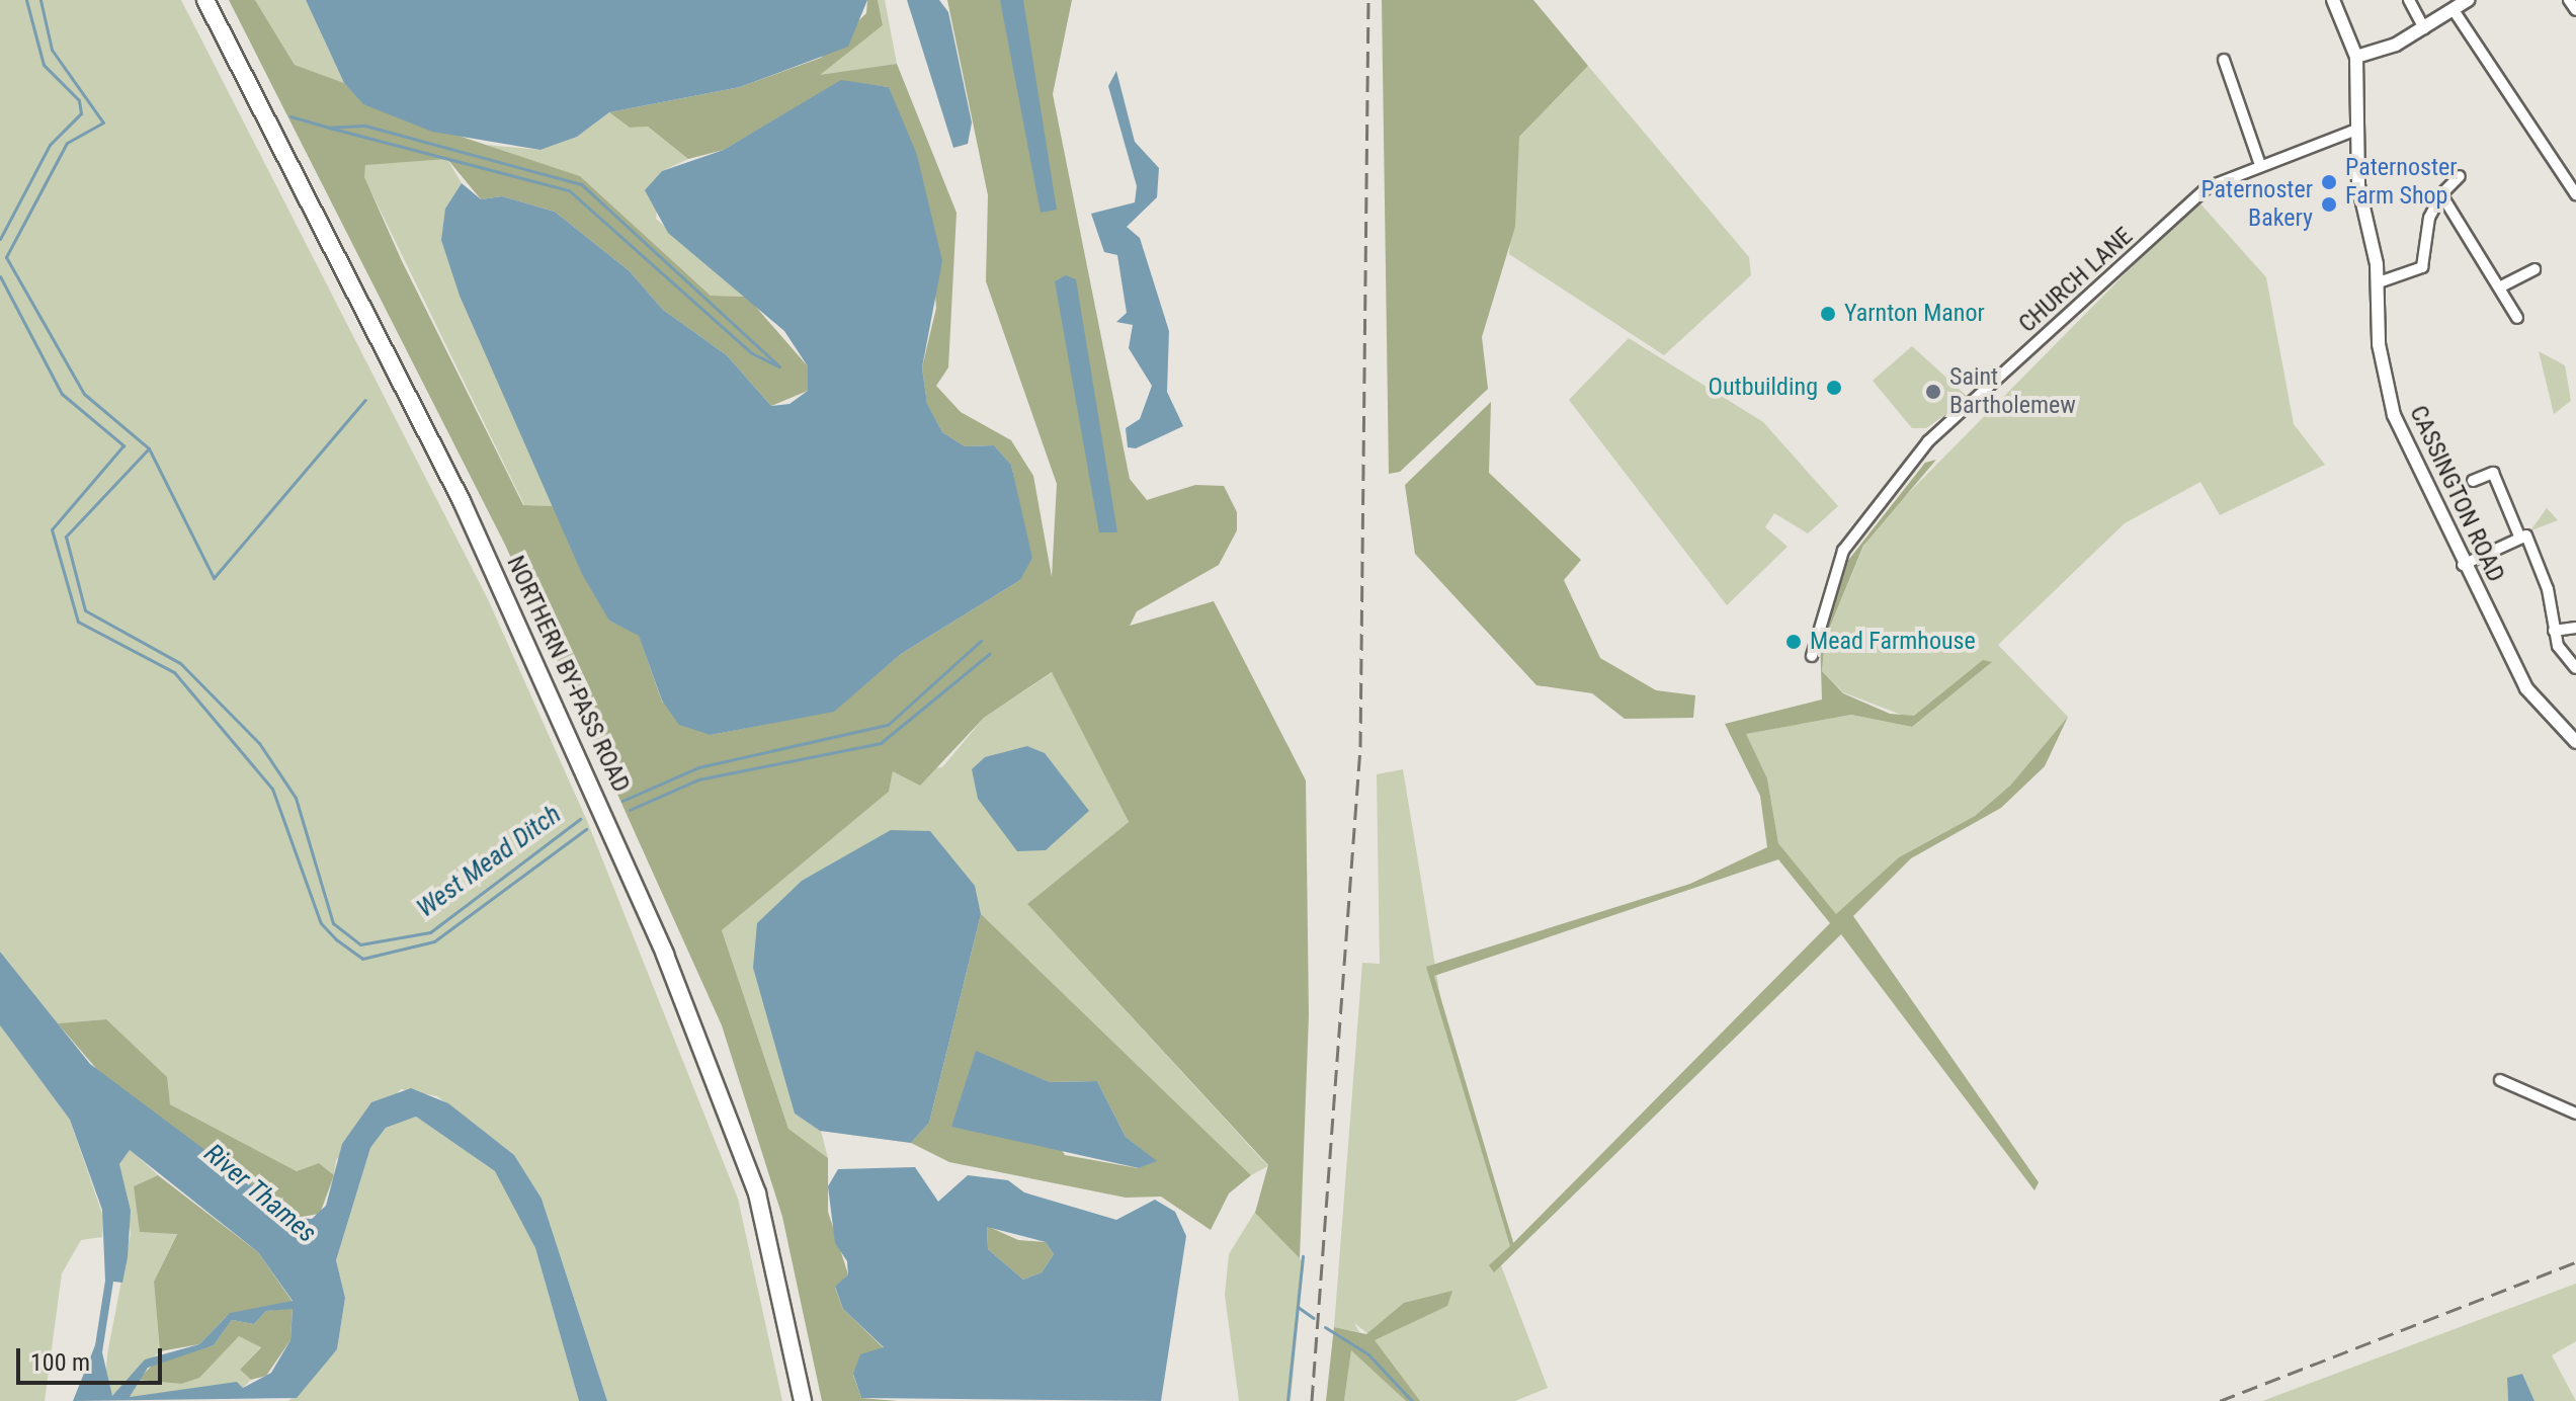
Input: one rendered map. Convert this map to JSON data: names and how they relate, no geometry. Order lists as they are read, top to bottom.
{
  "streets": {
    "highway": ["NORTHERN BY-PASS ROAD"],
    "street": ["CHURCH LANE", "CASSINGTON ROAD"]
  },
  "crossings": [
    ["CHURCH LANE", "CASSINGTON ROAD"]
  ],
  "water": ["West Mead Ditch", "River Thames"],
  "places": [
    "Paternoster Farm Shop",
    "Paternoster Bakery",
    "Yarnton Manor",
    "Outbuilding",
    "Saint Bartholemew",
    "Mead Farmhouse"
  ],
  "scale_bar": "100 m"
}
